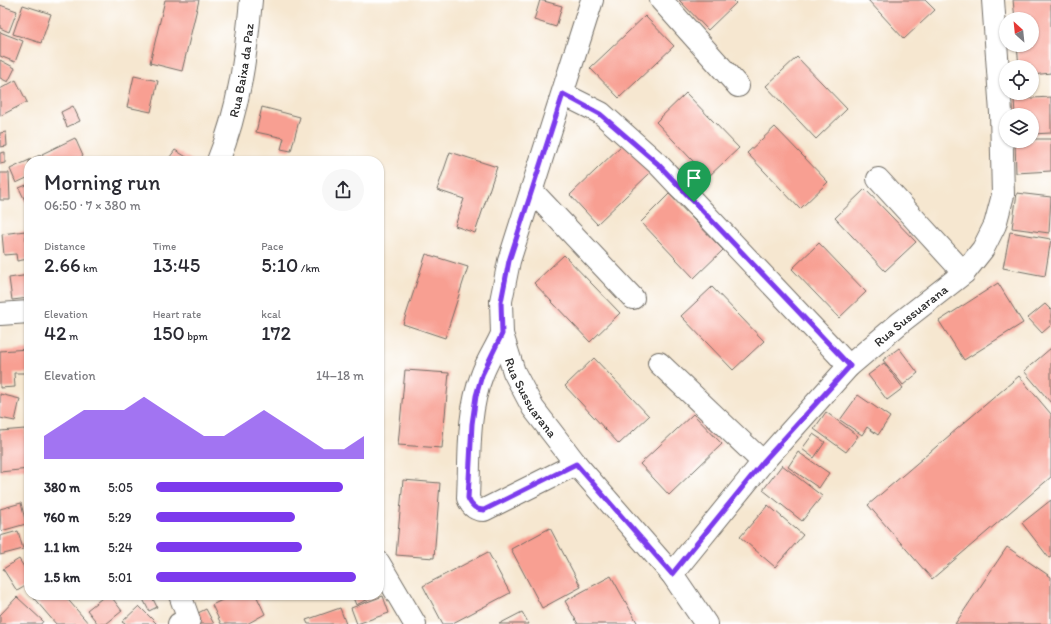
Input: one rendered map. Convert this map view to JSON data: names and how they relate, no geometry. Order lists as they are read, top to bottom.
{
  "streets": {
    "street": ["Rua Baixa da Paz", "Rua Sussuarana"]
  },
  "north": "top left",
  "page": {
    "heading": ["Morning run", "06:50 · 7 × 380 m"],
    "stats": [
      ["Distance", "2.66 km"],
      ["Time", "13:45"],
      ["Pace", "5:10 /km"],
      ["Elevation", "42 m"],
      ["Heart rate", "150 bpm"],
      ["kcal", "172"]
    ],
    "chart": ["Elevation", "14–18 m"],
    "list": [
      {
        "name": "380 m",
        "note": "5:05"
      },
      {
        "name": "760 m",
        "note": "5:29"
      },
      {
        "name": "1.1 km",
        "note": "5:24"
      },
      {
        "name": "1.5 km",
        "note": "5:01"
      }
    ]
  }
}
